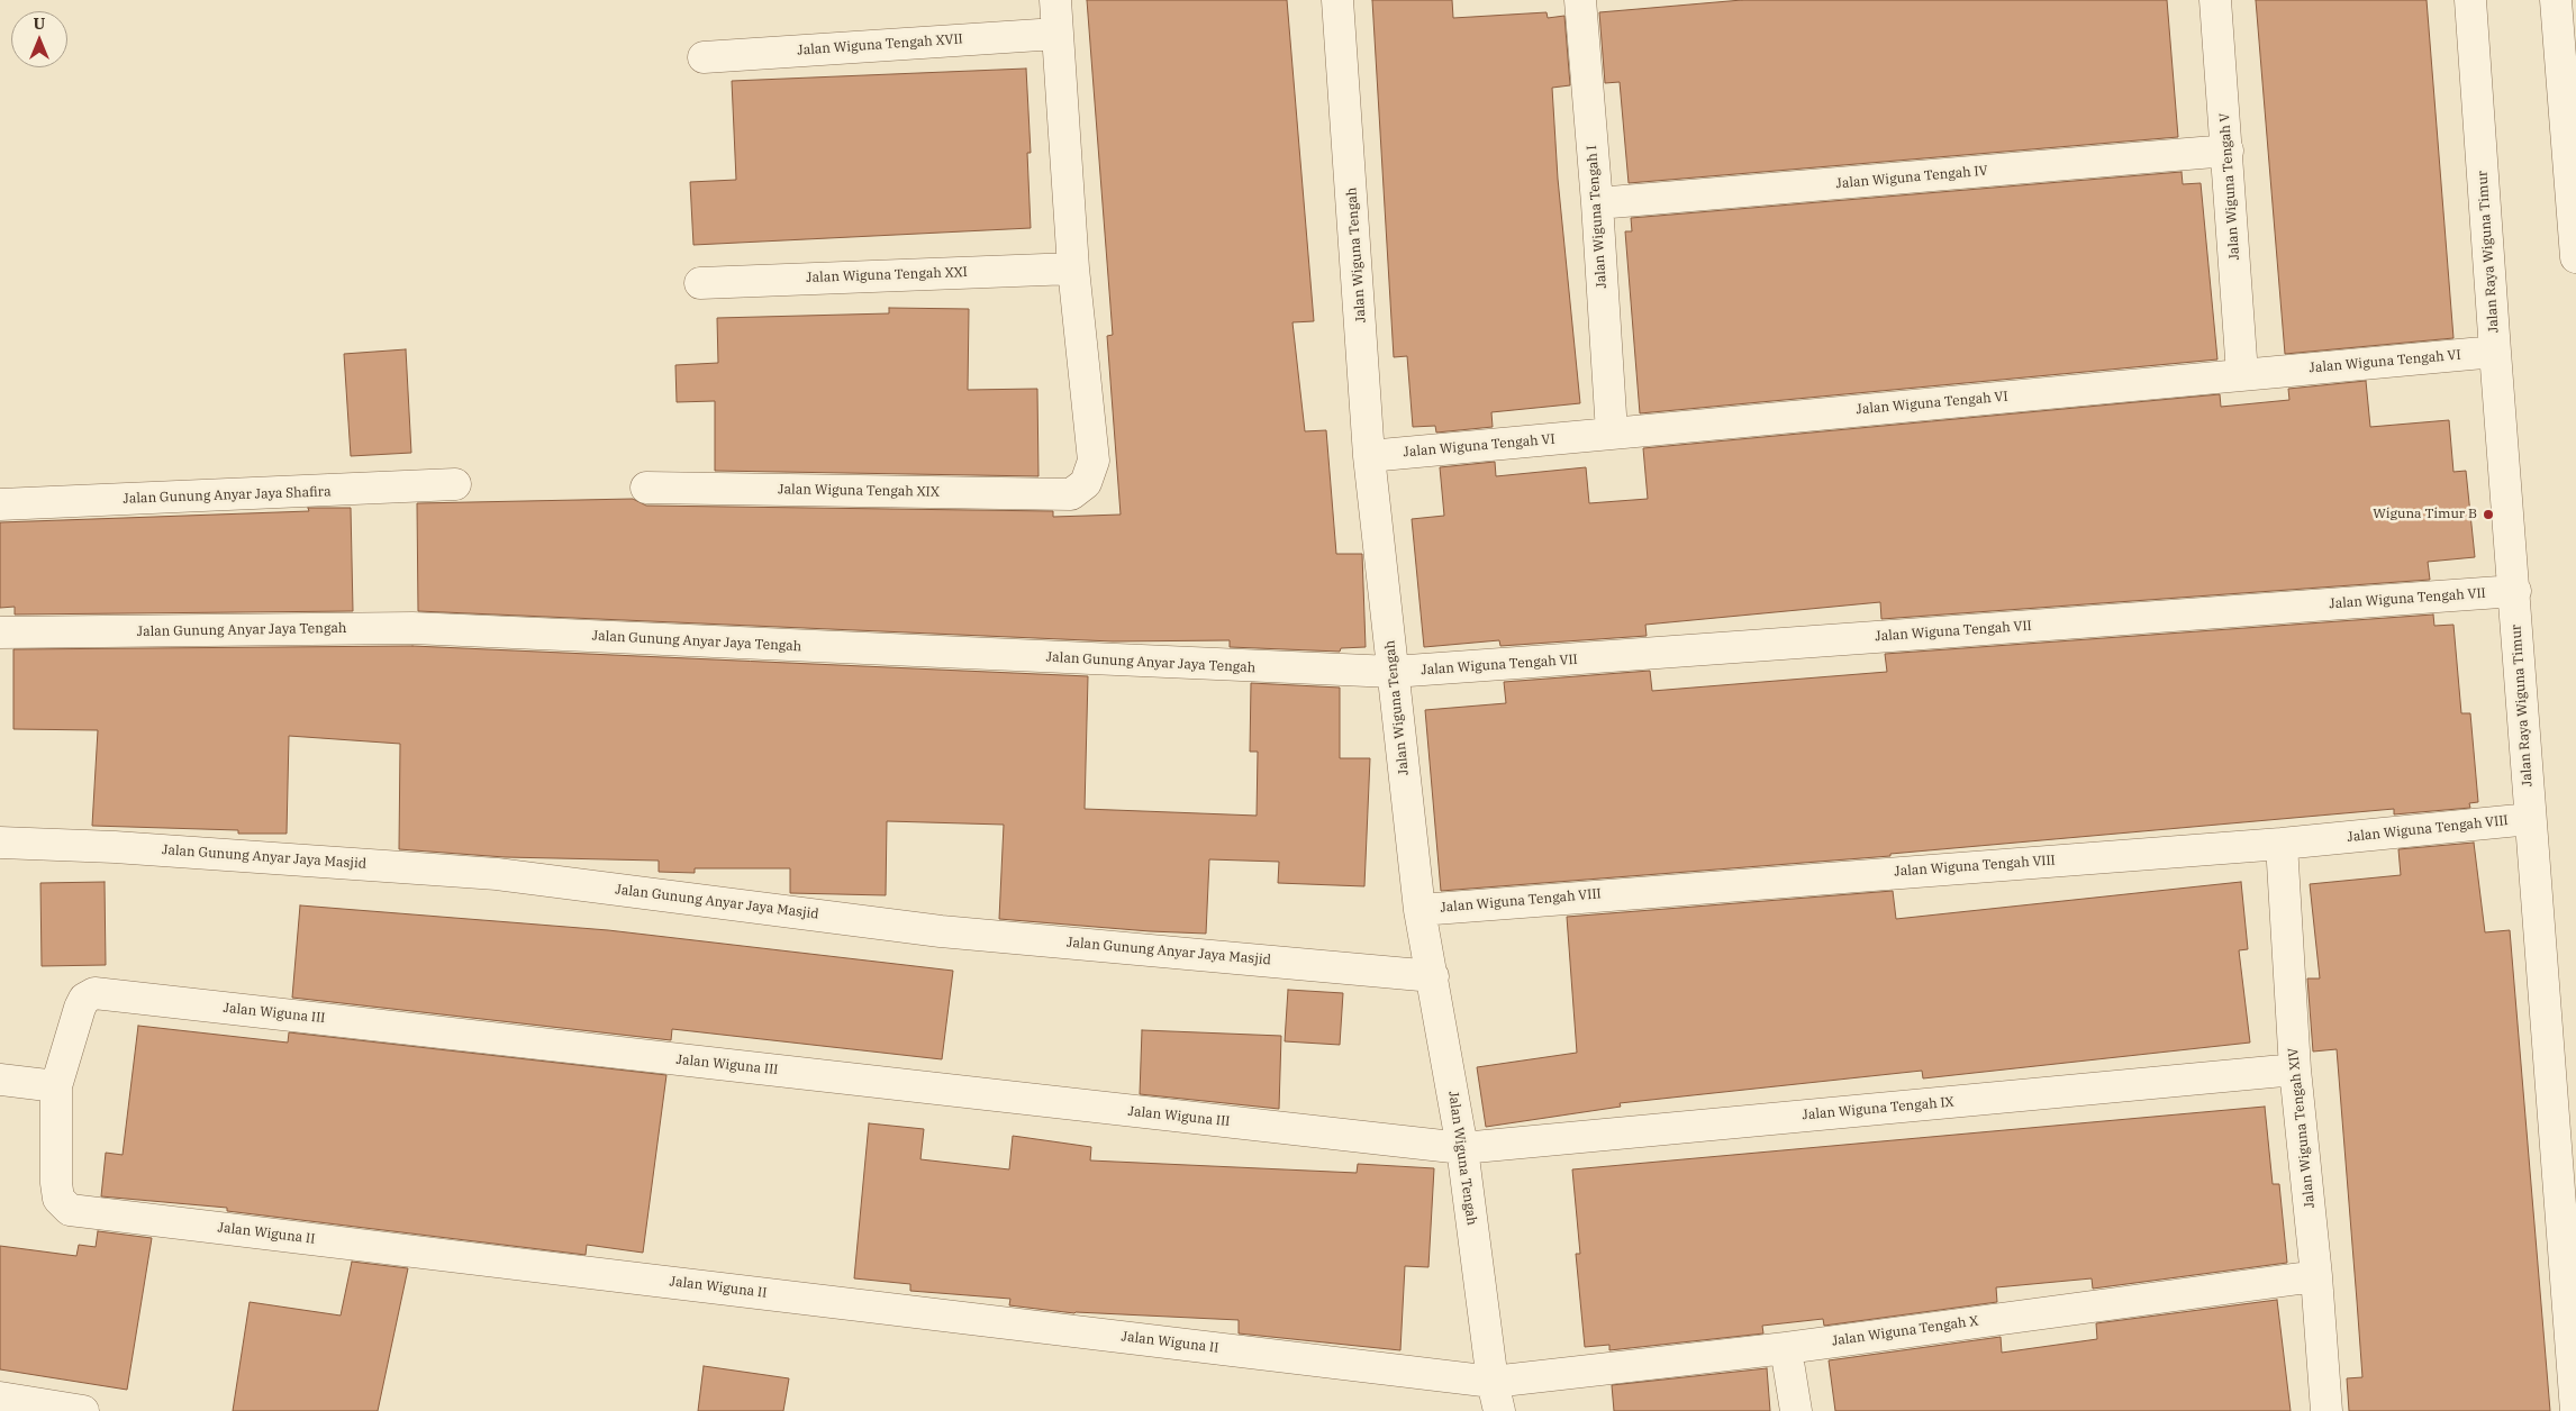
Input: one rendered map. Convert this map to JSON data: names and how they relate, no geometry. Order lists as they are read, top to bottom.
{
  "streets": {
    "street": [
      "Jalan Wiguna Tengah XVII",
      "Jalan Wiguna Tengah IV",
      "Jalan Wiguna Tengah V",
      "Jalan Wiguna Tengah I",
      "Jalan Raya Wiguna Timur",
      "Jalan Wiguna Tengah",
      "Jalan Wiguna Tengah XXI",
      "Jalan Wiguna Tengah VI",
      "Jalan Wiguna Tengah XIX",
      "Jalan Gunung Anyar Jaya Shafira",
      "Jalan Wiguna Tengah VII",
      "Jalan Gunung Anyar Jaya Tengah",
      "Jalan Wiguna Tengah VIII",
      "Jalan Gunung Anyar Jaya Masjid",
      "Jalan Wiguna III",
      "Jalan Wiguna Tengah IX",
      "Jalan Wiguna Tengah XIV",
      "Jalan Wiguna II",
      "Jalan Wiguna Tengah X"
    ]
  },
  "crossings": [
    ["Jalan Wiguna Tengah IV", "Jalan Wiguna Tengah V"],
    ["Jalan Wiguna Tengah IV", "Jalan Wiguna Tengah I"],
    ["Jalan Wiguna Tengah V", "Jalan Wiguna Tengah VI"],
    ["Jalan Wiguna Tengah I", "Jalan Wiguna Tengah VI"],
    ["Jalan Raya Wiguna Timur", "Jalan Wiguna Tengah VI"],
    ["Jalan Raya Wiguna Timur", "Jalan Wiguna Tengah VII"],
    ["Jalan Raya Wiguna Timur", "Jalan Wiguna Tengah VIII"],
    ["Jalan Wiguna Tengah", "Jalan Wiguna Tengah VI"],
    ["Jalan Wiguna Tengah", "Jalan Wiguna Tengah VII"],
    ["Jalan Wiguna Tengah", "Jalan Gunung Anyar Jaya Tengah"],
    ["Jalan Wiguna Tengah", "Jalan Wiguna Tengah VIII"],
    ["Jalan Wiguna Tengah", "Jalan Gunung Anyar Jaya Masjid"],
    ["Jalan Wiguna Tengah", "Jalan Wiguna III"],
    ["Jalan Wiguna Tengah", "Jalan Wiguna Tengah IX"],
    ["Jalan Wiguna Tengah", "Jalan Wiguna II"],
    ["Jalan Wiguna Tengah", "Jalan Wiguna Tengah X"],
    ["Jalan Wiguna Tengah XXI", "Jalan Wiguna Tengah XIX"],
    ["Jalan Wiguna Tengah VII", "Jalan Gunung Anyar Jaya Tengah"],
    ["Jalan Wiguna Tengah VIII", "Jalan Wiguna Tengah XIV"],
    ["Jalan Wiguna III", "Jalan Wiguna Tengah IX"],
    ["Jalan Wiguna III", "Jalan Wiguna II"],
    ["Jalan Wiguna Tengah IX", "Jalan Wiguna Tengah XIV"],
    ["Jalan Wiguna Tengah XIV", "Jalan Wiguna Tengah X"],
    ["Jalan Wiguna II", "Jalan Wiguna Tengah X"]
  ],
  "places": ["Wiguna Timur B"],
  "north": "top"
}
